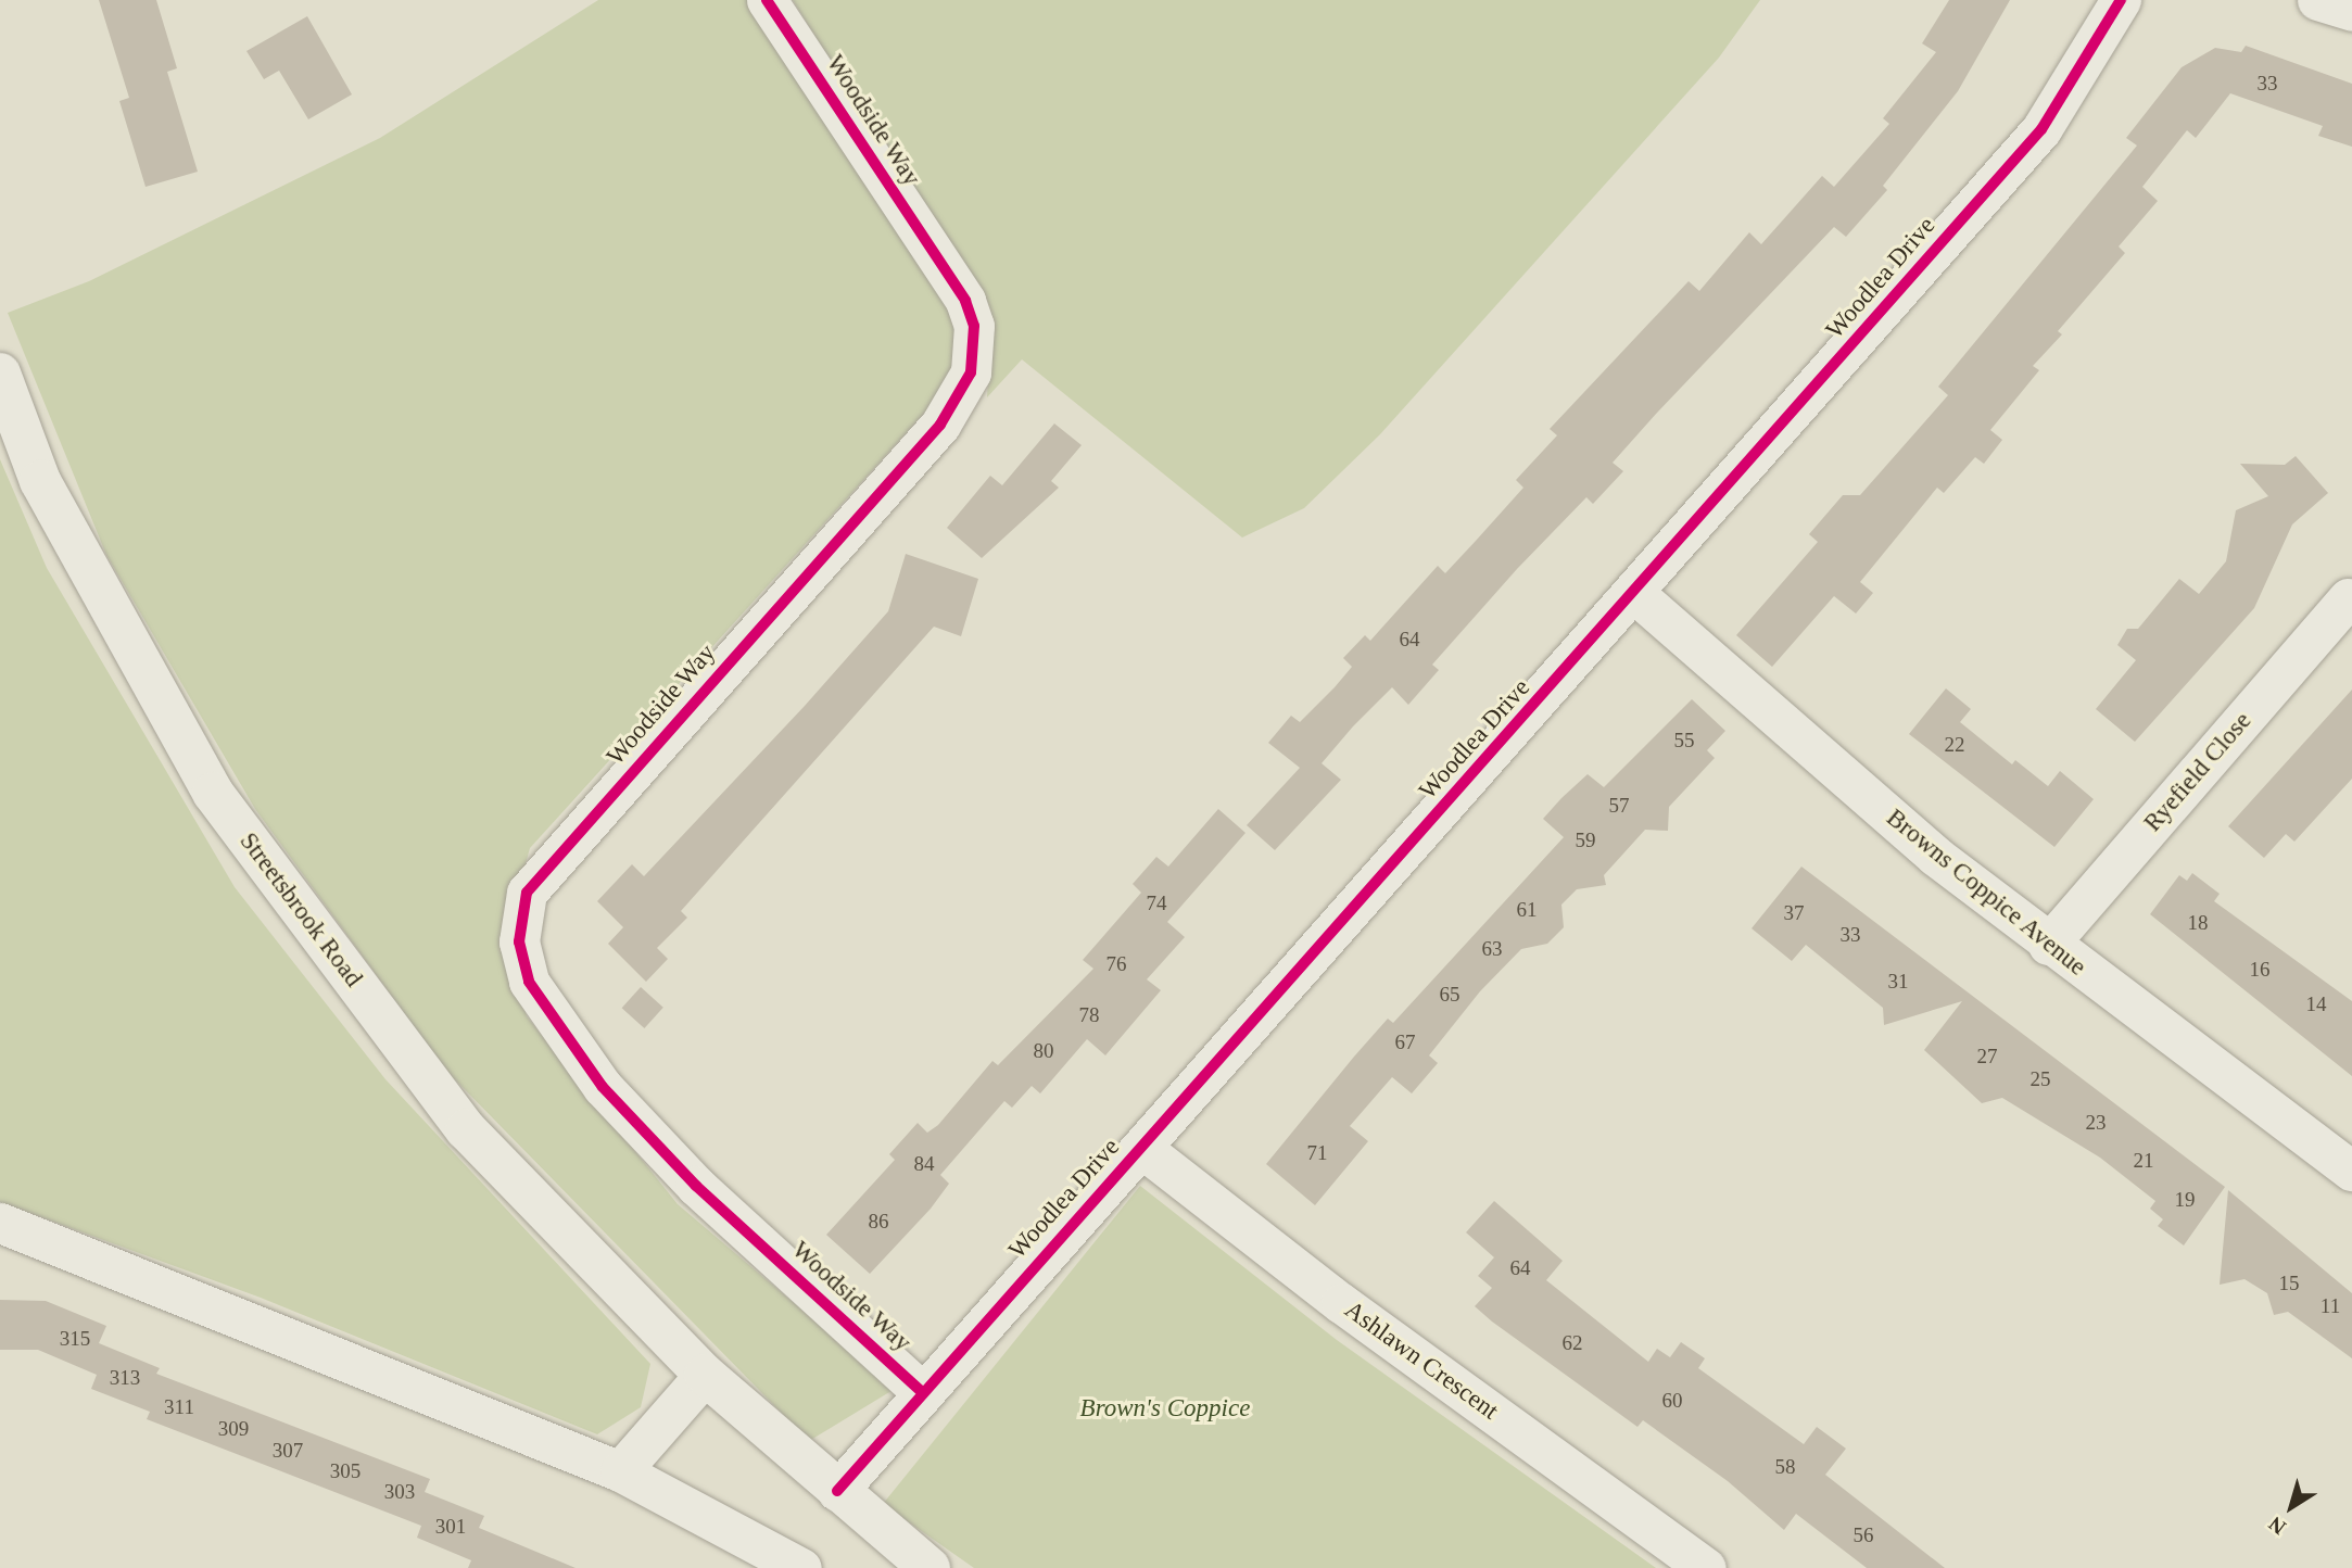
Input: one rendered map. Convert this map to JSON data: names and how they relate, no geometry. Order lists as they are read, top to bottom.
{
  "streets": {
    "main road": ["Streetsbrook Road"],
    "street": [
      "Woodside Way",
      "Woodlea Drive",
      "Ryefield Close",
      "Browns Coppice Avenue",
      "Ashlawn Crescent"
    ]
  },
  "crossings": [
    ["Woodside Way", "Woodlea Drive"],
    ["Woodlea Drive", "Browns Coppice Avenue"],
    ["Woodlea Drive", "Streetsbrook Road"],
    ["Woodlea Drive", "Ashlawn Crescent"],
    ["Ryefield Close", "Browns Coppice Avenue"]
  ],
  "parks": ["Brown's Coppice"],
  "house_numbers": [
    "33",
    "64",
    "55",
    "22",
    "57",
    "59",
    "74",
    "61",
    "37",
    "18",
    "33",
    "63",
    "76",
    "16",
    "31",
    "65",
    "14",
    "78",
    "67",
    "80",
    "27",
    "25",
    "23",
    "71",
    "21",
    "84",
    "19",
    "86",
    "64",
    "15",
    "11",
    "315",
    "62",
    "313",
    "60",
    "311",
    "309",
    "307",
    "58",
    "305",
    "303",
    "301",
    "56"
  ],
  "north": "bottom left"
}
